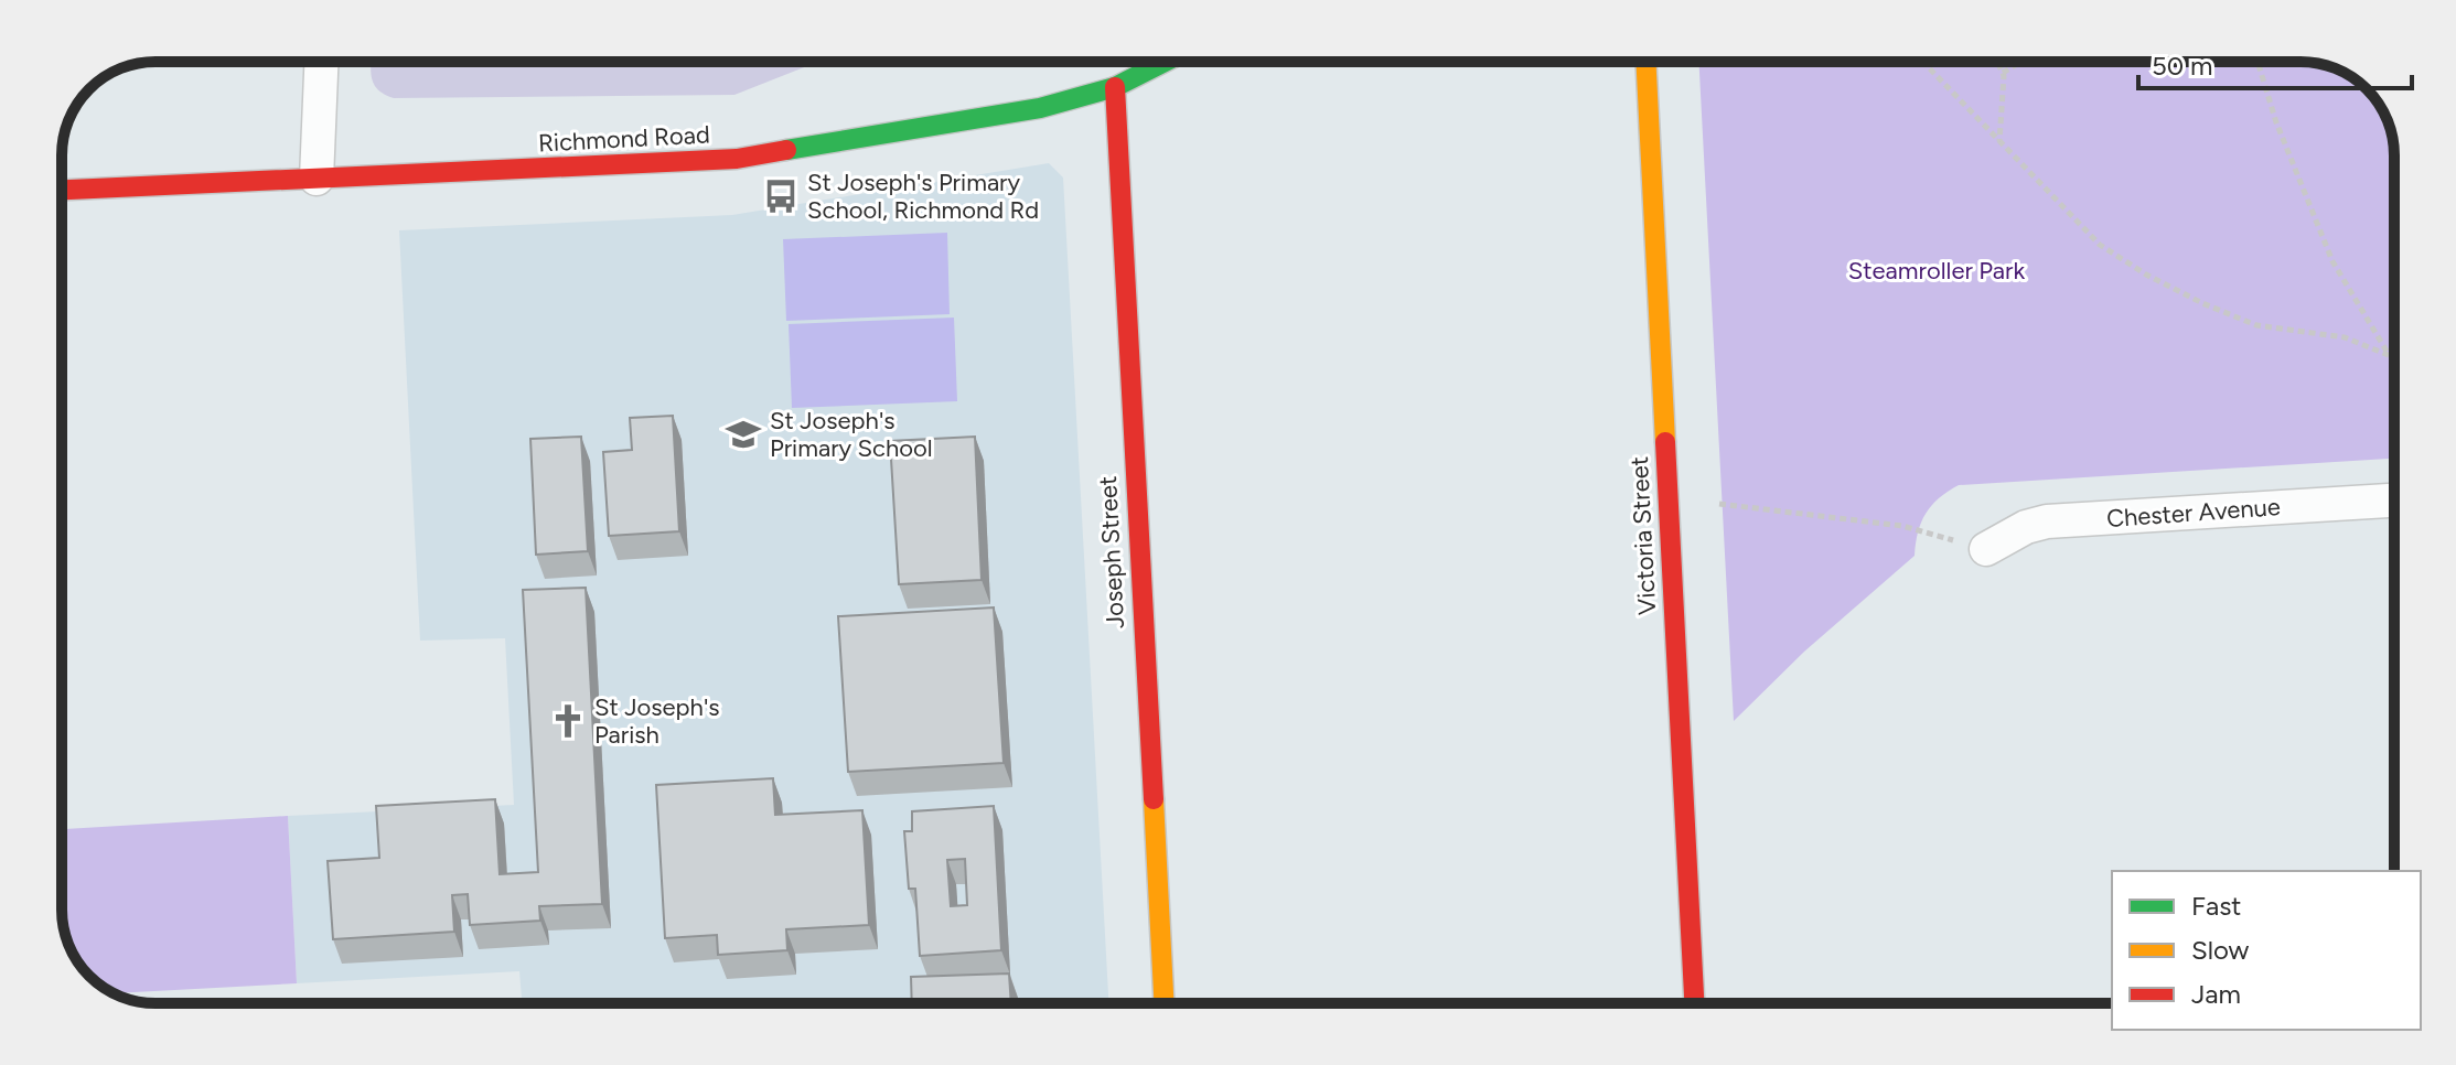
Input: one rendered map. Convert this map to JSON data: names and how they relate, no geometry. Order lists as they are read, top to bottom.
{
  "streets": {
    "street": [
      "Richmond Road",
      "Chester Avenue",
      "Victoria Street",
      "Joseph Street"
    ]
  },
  "crossings": [
    ["Richmond Road", "Joseph Street"]
  ],
  "parks": ["Steamroller Park"],
  "places": {
    "bus stop": ["St Joseph's Primary School, Richmond Rd"],
    "school or university": ["St Joseph's Primary School"],
    "church": ["St Joseph's Parish"]
  },
  "legend": ["Fast", "Slow", "Jam"],
  "scale_bar": "50 m"
}
